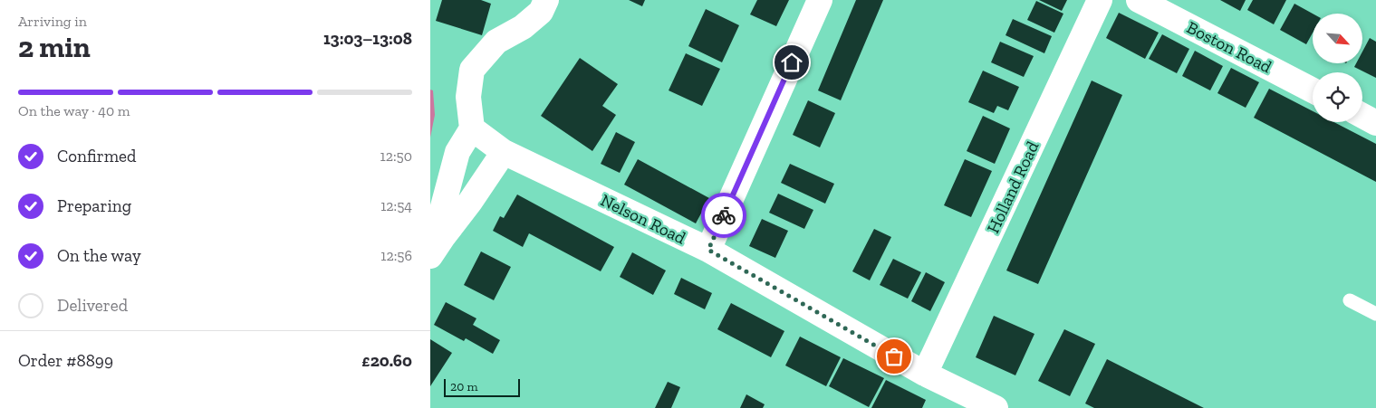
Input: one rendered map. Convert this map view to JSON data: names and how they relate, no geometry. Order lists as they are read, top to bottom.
{
  "streets": {
    "street": ["Boston Road", "Holland Road", "Nelson Road"]
  },
  "crossings": [
    ["Holland Road", "Nelson Road"]
  ],
  "scale_bar": "20 m",
  "north": "bottom right",
  "page": {
    "heading": ["2 min", "Arriving in", "13:03–13:08"],
    "panel": ["Order #8899", "£20.60"],
    "bar": "On the way · 40 m",
    "list": [
      ["Confirmed", "12:50"],
      ["Preparing", "12:54"],
      ["On the way", "12:56"],
      "Delivered"
    ],
    "scale": "20 m"
  }
}
